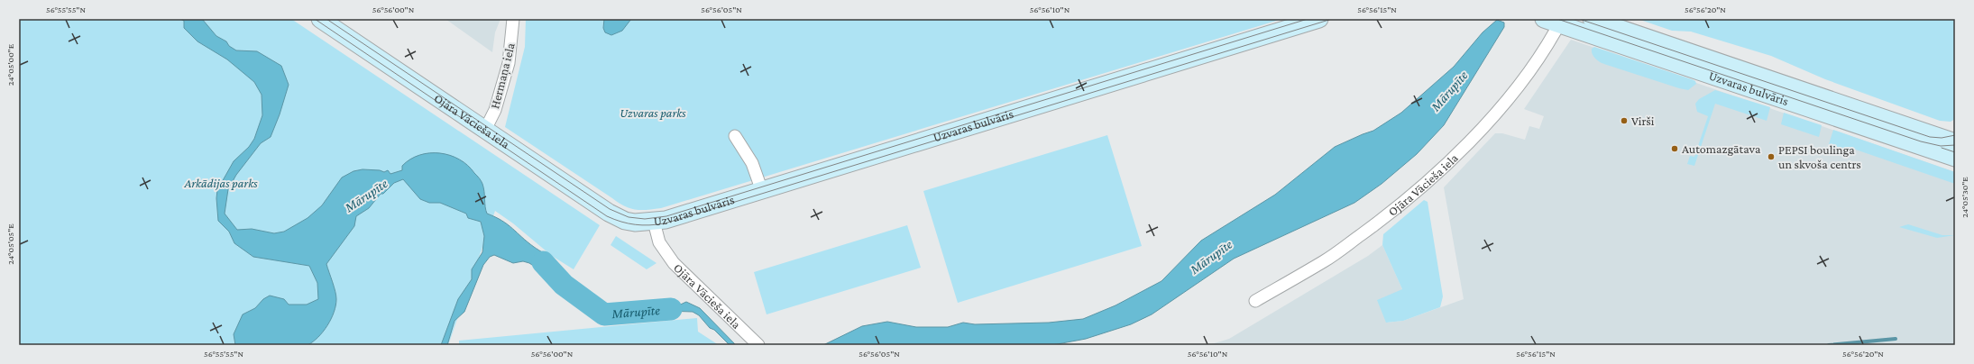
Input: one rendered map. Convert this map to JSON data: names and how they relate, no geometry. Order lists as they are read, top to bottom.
{
  "streets": {
    "street": ["Hermaņa iela", "Uzvaras bulvāris", "Ojāra Vācieša iela"]
  },
  "crossings": [
    ["Hermaņa iela", "Ojāra Vācieša iela"],
    ["Uzvaras bulvāris", "Ojāra Vācieša iela"]
  ],
  "water": ["Mārupīte"],
  "parks": ["Uzvaras parks", "Arkādijas parks"],
  "places": ["Virši", "Automazgātava", "PEPSI boulinga un skvoša centrs"],
  "coordinates": [
    "56°55'55\"N",
    "56°56'00\"N",
    "56°56'05\"N",
    "56°56'10\"N",
    "56°56'15\"N",
    "56°56'20\"N",
    "24°05'00\"E",
    "24°05'30\"E",
    "24°05'05\"E"
  ]
}
